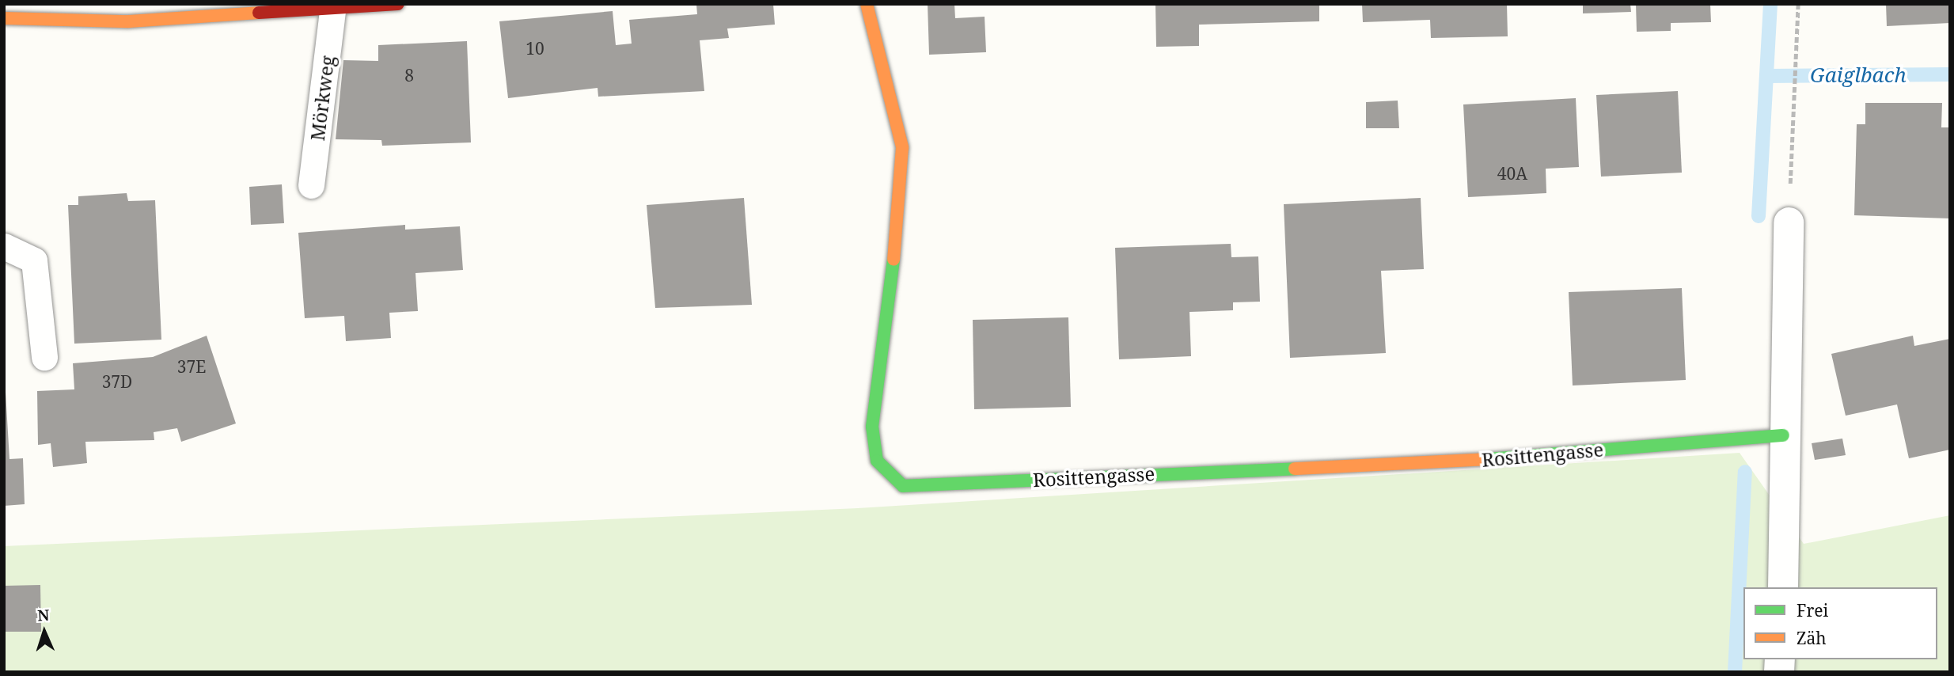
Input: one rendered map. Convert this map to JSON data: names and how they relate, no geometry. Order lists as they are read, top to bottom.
{
  "streets": {
    "street": ["Rosittengasse"],
    "lane": ["Mörkweg"]
  },
  "water": ["Gaiglbach"],
  "house_numbers": [
    "10",
    "8",
    "40A",
    "37E",
    "37D"
  ],
  "legend": ["Frei", "Zäh"],
  "north": "top"
}
